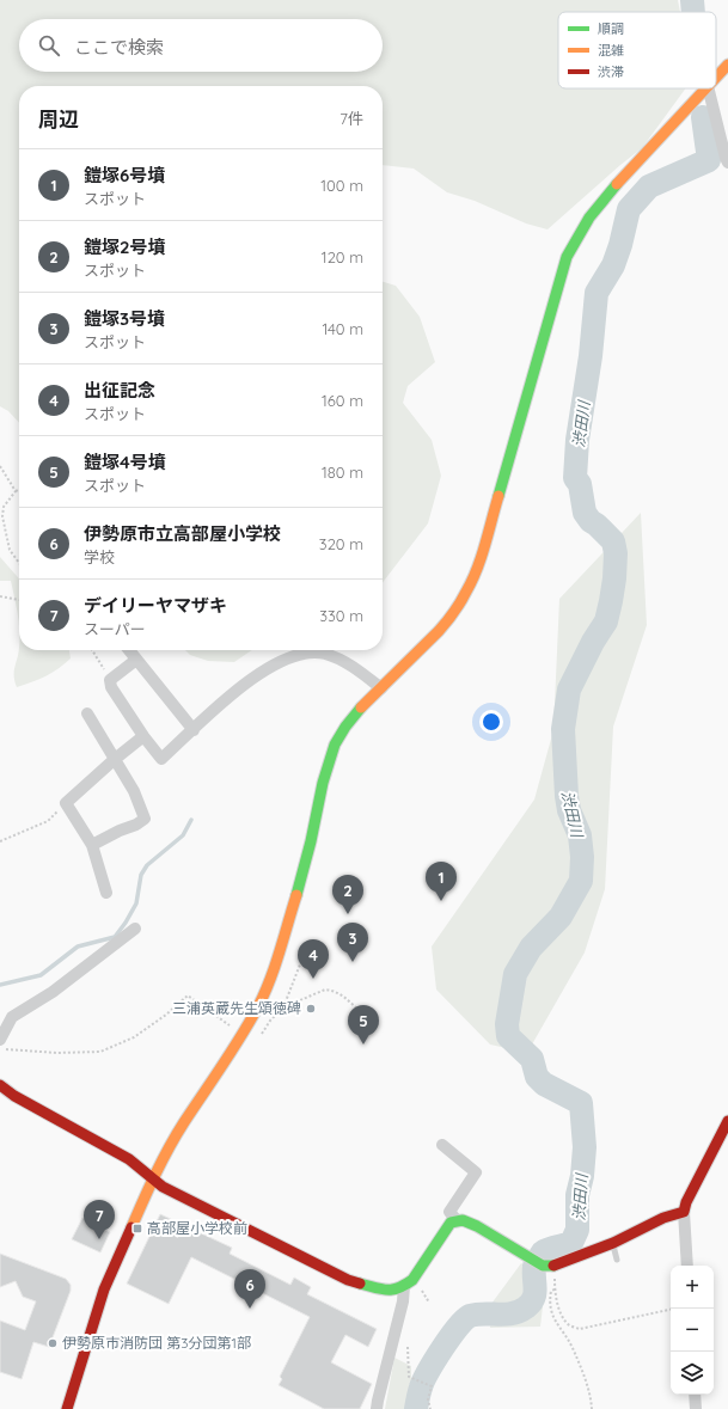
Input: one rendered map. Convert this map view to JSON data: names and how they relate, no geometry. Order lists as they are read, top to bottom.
{
  "water": ["渋田川"],
  "places": {
    "other": ["三浦英蔵先生頌徳碑", "伊勢原市消防団 第3分団第1部"],
    "transit": ["高部屋小学校前"]
  },
  "legend": ["順調", "混雑", "渋滞"],
  "page": {
    "search": "ここで検索",
    "heading": ["周辺", "7件"],
    "list": [
      {
        "mark": "1",
        "name": "鎧塚6号墳",
        "note": "スポット",
        "value": "100 m"
      },
      {
        "mark": "2",
        "name": "鎧塚2号墳",
        "note": "スポット",
        "value": "120 m"
      },
      {
        "mark": "3",
        "name": "鎧塚3号墳",
        "note": "スポット",
        "value": "140 m"
      },
      {
        "mark": "4",
        "name": "出征記念",
        "note": "スポット",
        "value": "160 m"
      },
      {
        "mark": "5",
        "name": "鎧塚4号墳",
        "note": "スポット",
        "value": "180 m"
      },
      {
        "mark": "6",
        "name": "伊勢原市立高部屋小学校",
        "note": "学校",
        "value": "320 m"
      },
      {
        "mark": "7",
        "name": "デイリーヤマザキ",
        "note": "スーパー",
        "value": "330 m"
      }
    ],
    "pins": [
      "1",
      "2",
      "3",
      "4",
      "5",
      "7",
      "6"
    ],
    "map_buttons": ["+", "−"]
  }
}
